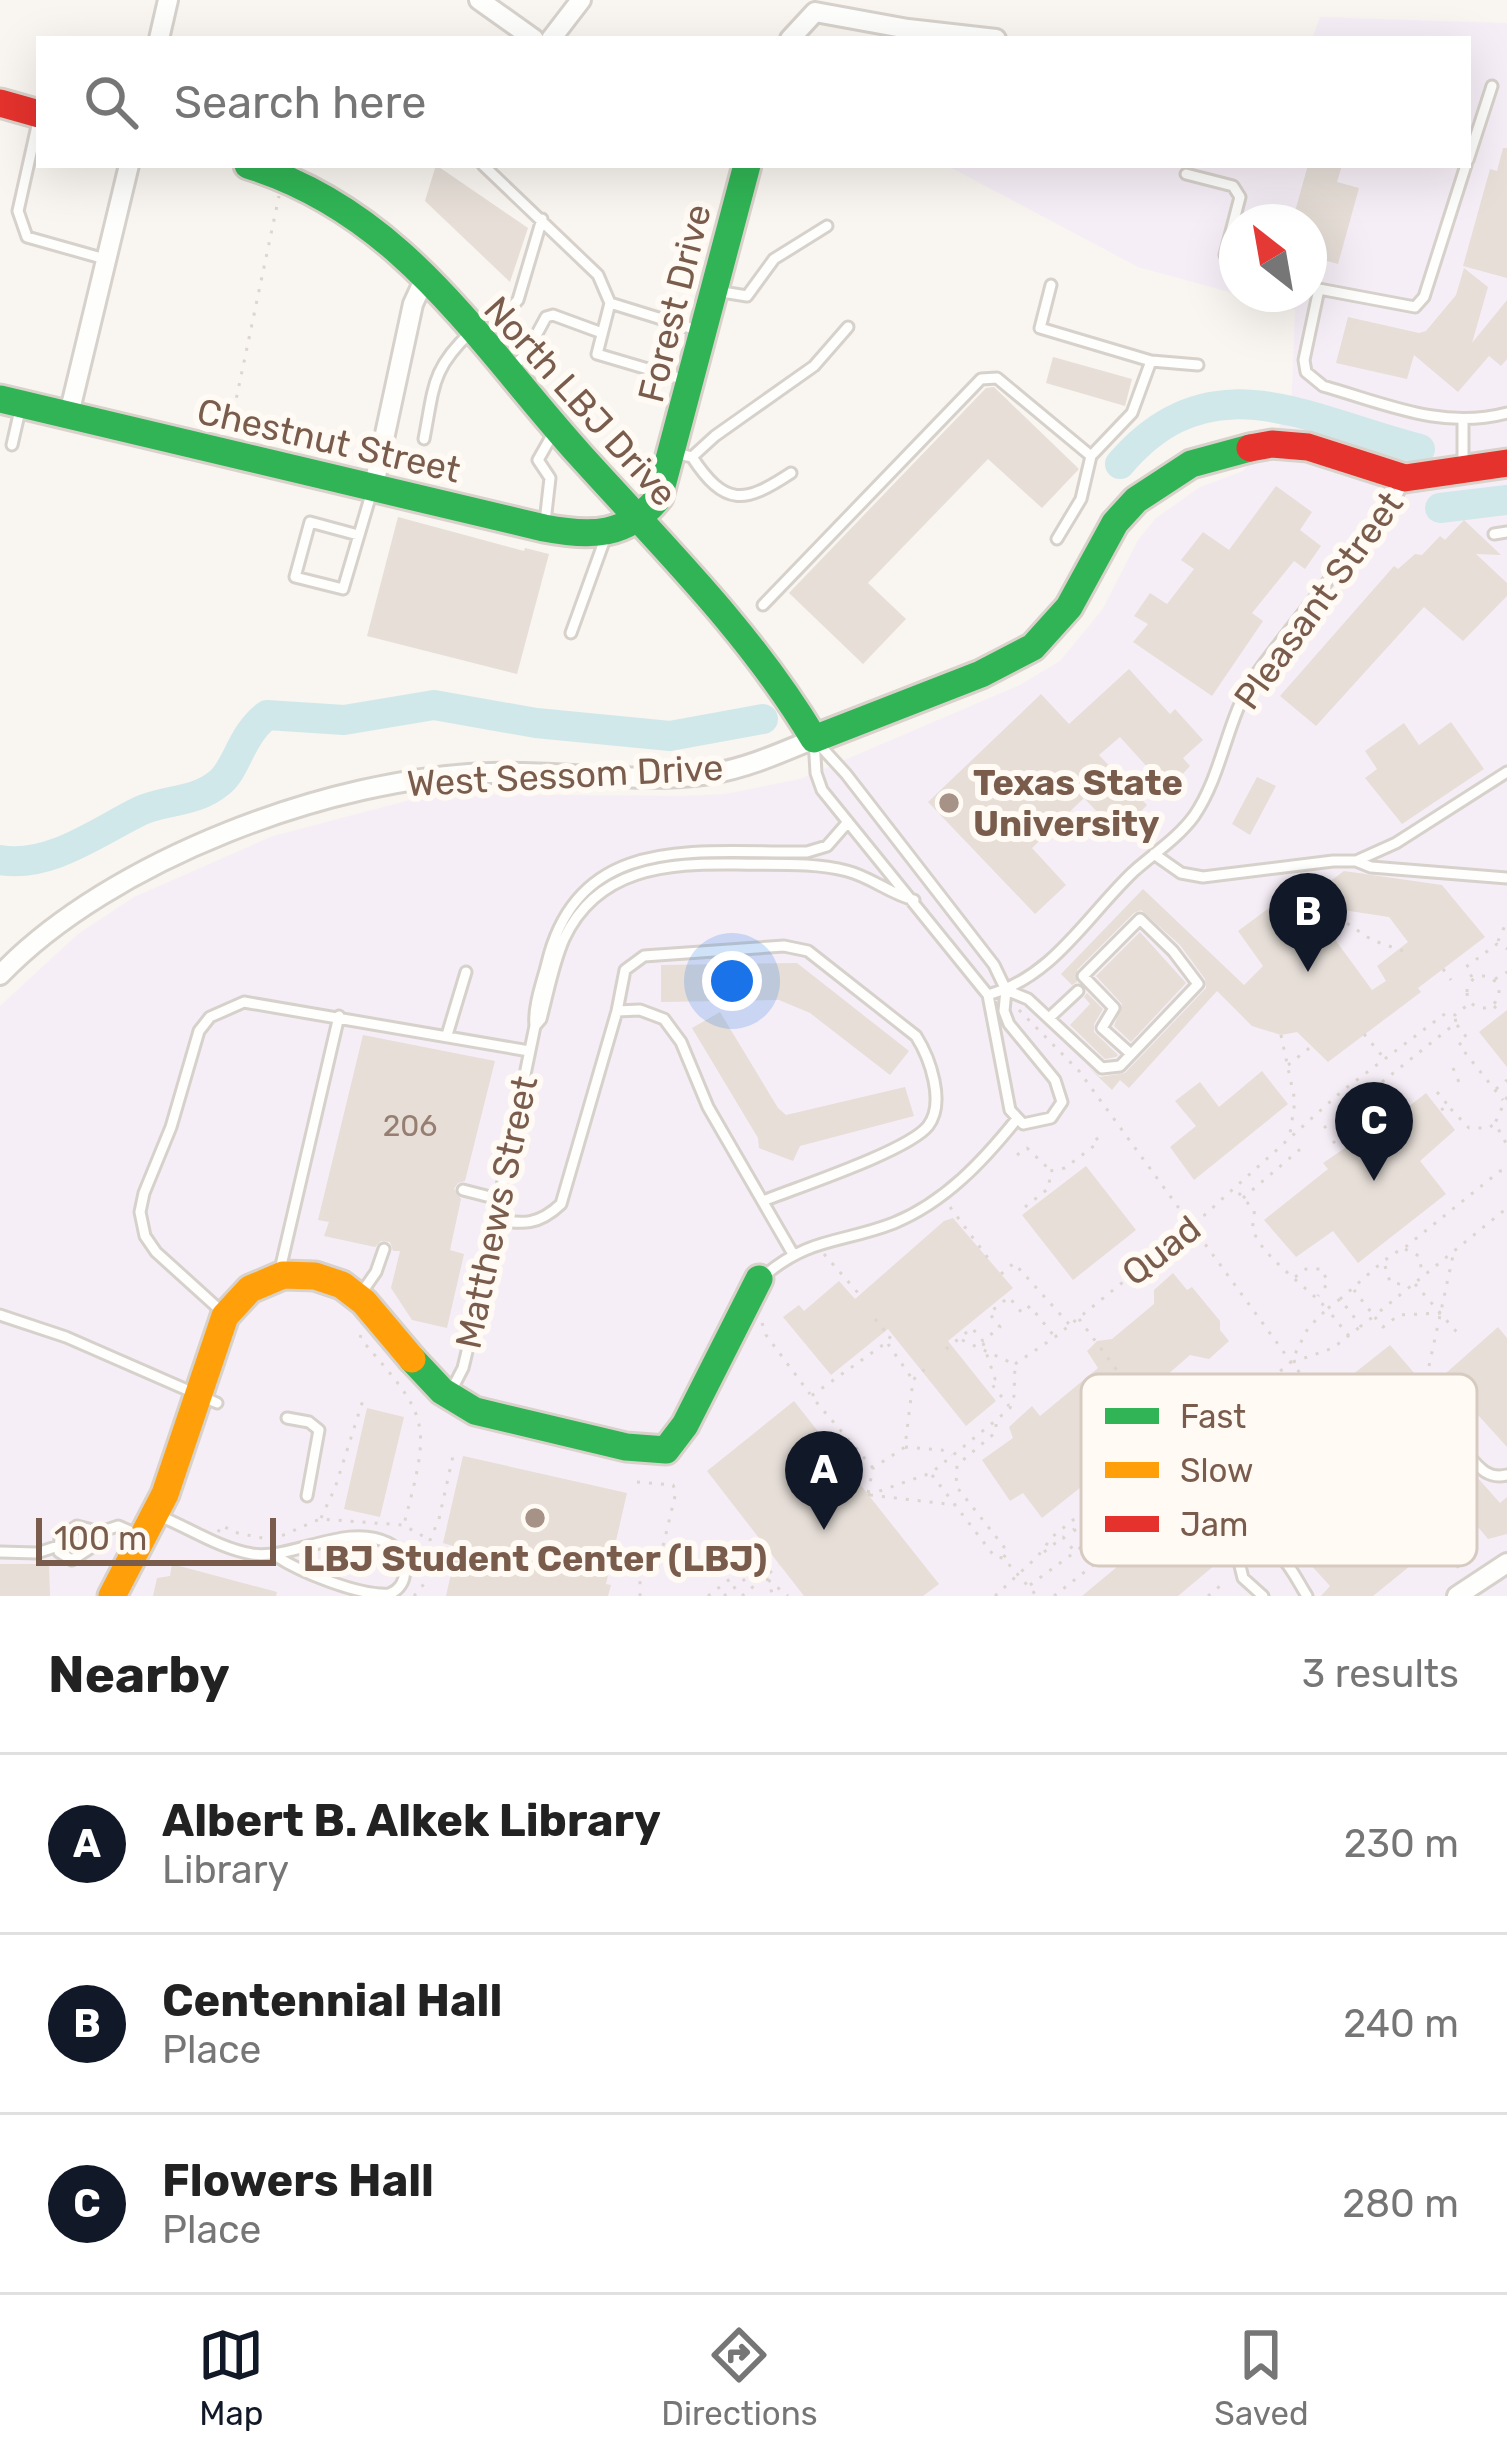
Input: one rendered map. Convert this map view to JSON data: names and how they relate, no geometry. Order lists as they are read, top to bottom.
{
  "streets": {
    "street": [
      "Forest Drive",
      "North LBJ Drive",
      "Chestnut Street",
      "West Sessom Drive"
    ],
    "lane": ["Pleasant Street", "Matthews Street"],
    "path": ["Quad"]
  },
  "crossings": [
    ["Forest Drive", "North LBJ Drive"],
    ["North LBJ Drive", "West Sessom Drive"]
  ],
  "places": ["Texas State University", "LBJ Student Center (LBJ)"],
  "house_numbers": ["206"],
  "legend": ["Fast", "Slow", "Jam"],
  "scale_bar": "100 m",
  "north": "top left",
  "page": {
    "search": "Search here",
    "pins": ["B", "C", "A"],
    "scale": "100 m",
    "heading": ["Nearby", "3 results"],
    "list": [
      {
        "mark": "A",
        "name": "Albert B. Alkek Library",
        "note": "Library",
        "value": "230 m"
      },
      {
        "mark": "B",
        "name": "Centennial Hall",
        "note": "Place",
        "value": "240 m"
      },
      {
        "mark": "C",
        "name": "Flowers Hall",
        "note": "Place",
        "value": "280 m"
      }
    ],
    "nav": ["Map", "Directions", "Saved"]
  }
}
